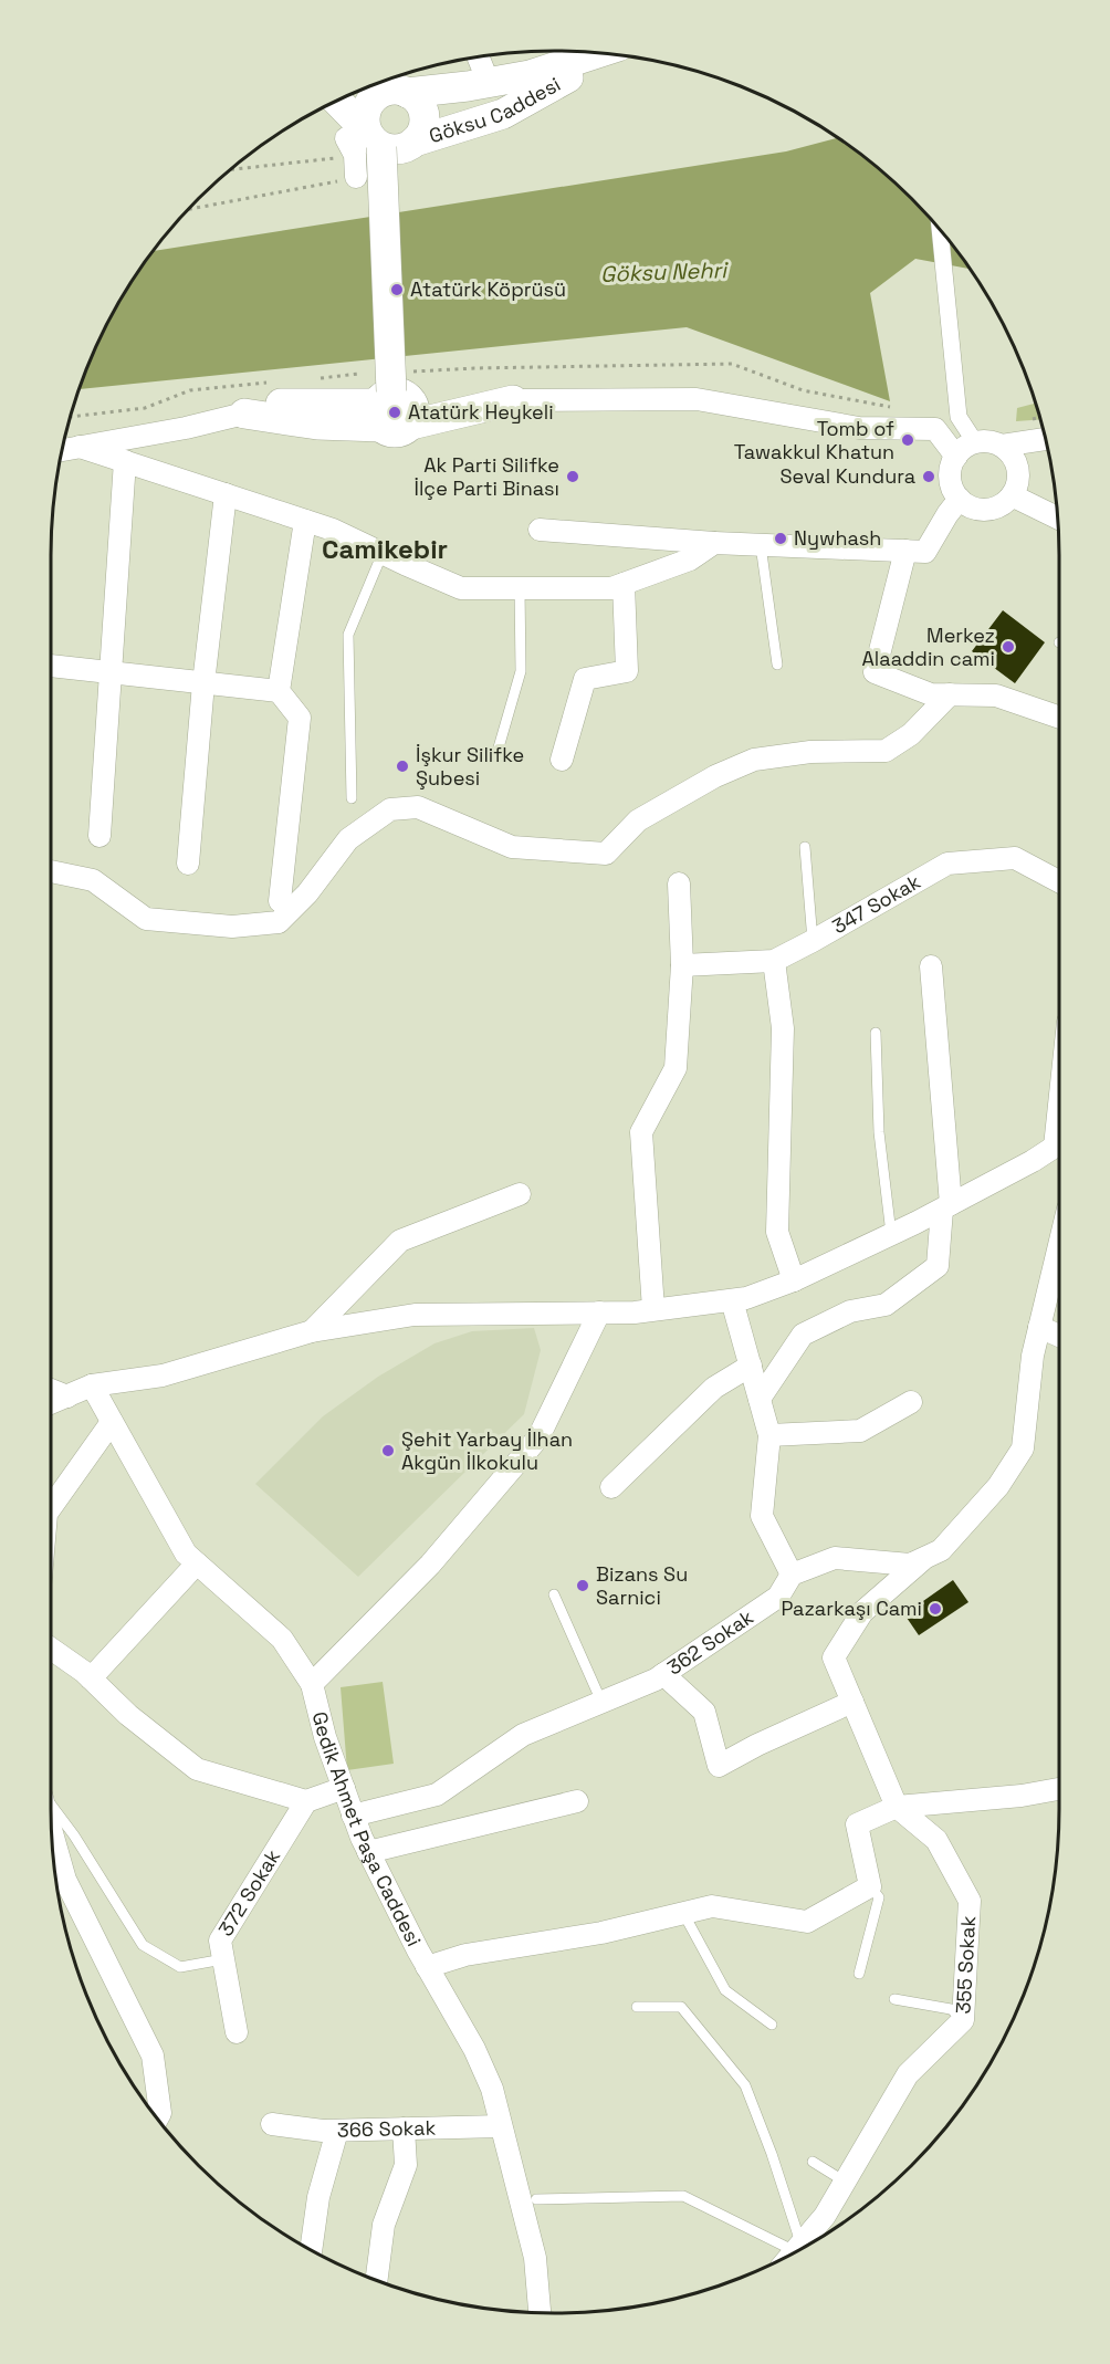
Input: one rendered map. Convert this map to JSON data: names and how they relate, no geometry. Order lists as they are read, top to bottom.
{
  "streets": {
    "main road": ["Göksu Caddesi"],
    "street": [
      "347 Sokak",
      "362 Sokak",
      "Gedik Ahmet Paşa Caddesi",
      "372 Sokak",
      "355 Sokak",
      "366 Sokak"
    ]
  },
  "crossings": [
    ["362 Sokak", "Gedik Ahmet Paşa Caddesi"],
    ["Gedik Ahmet Paşa Caddesi", "366 Sokak"]
  ],
  "districts": ["Camikebir"],
  "water": ["Göksu Nehri"],
  "places": [
    "Atatürk Köprüsü",
    "Atatürk Heykeli",
    "Tomb of Tawakkul Khatun",
    "Ak Parti Silifke İlçe Parti Binası",
    "Seval Kundura",
    "Nywhash",
    "Merkez Alaaddin cami",
    "İşkur Silifke Şubesi",
    "Şehit Yarbay İlhan Akgün İlkokulu",
    "Bizans Su Sarnici",
    "Pazarkaşı Cami"
  ]
}
